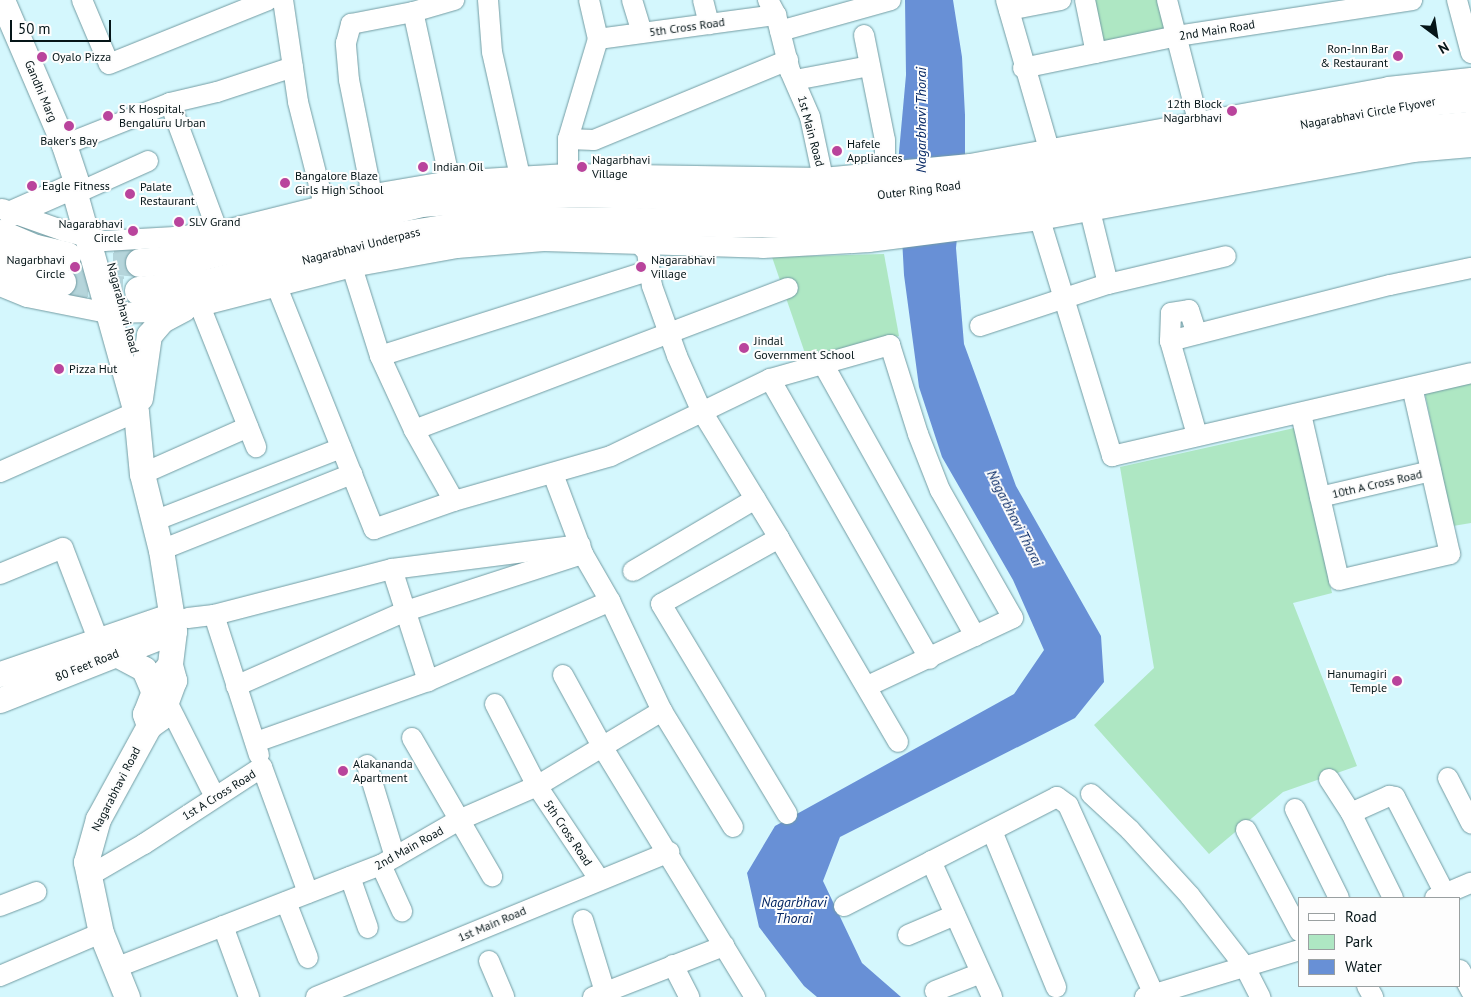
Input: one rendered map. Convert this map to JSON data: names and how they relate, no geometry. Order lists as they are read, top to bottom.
{
  "streets": {
    "highway": ["Nagarabhavi Circle Flyover", "Outer Ring Road", "Nagarabhavi Underpass"],
    "main road": ["Gandhi Marg", "Nagarabhavi Road", "80 Feet Road"],
    "street": [
      "5th Cross Road",
      "2nd Main Road",
      "1st Main Road",
      "10th A Cross Road",
      "1st A Cross Road"
    ]
  },
  "crossings": [
    ["5th Cross Road", "2nd Main Road"],
    ["5th Cross Road", "1st Main Road"],
    ["2nd Main Road", "Nagarabhavi Road"],
    ["2nd Main Road", "1st A Cross Road"],
    ["Gandhi Marg", "Nagarabhavi Road"],
    ["Nagarabhavi Circle Flyover", "Outer Ring Road"],
    ["Outer Ring Road", "Nagarabhavi Underpass"],
    ["Nagarabhavi Road", "80 Feet Road"],
    ["Nagarabhavi Road", "1st A Cross Road"]
  ],
  "water": ["Nagarbhavi Thorai"],
  "places": [
    "Ron-Inn Bar & Restaurant",
    "Oyalo Pizza",
    "12th Block Nagarbhavi",
    "S K Hospital, Bengaluru Urban",
    "Baker's Bay",
    "Hafele Appliances",
    "Indian Oil",
    "Nagarbhavi Village",
    "Bangalore Blaze Girls High School",
    "Eagle Fitness",
    "Palate Restaurant",
    "SLV Grand",
    "Nagarabhavi Circle",
    "Nagarbhavi Circle",
    "Nagarabhavi Village",
    "Jindal Government School",
    "Pizza Hut",
    "Hanumagiri Temple",
    "Alakananda Apartment"
  ],
  "legend": ["Road", "Park", "Water"],
  "scale_bar": "50 m",
  "north": "bottom right"
}
